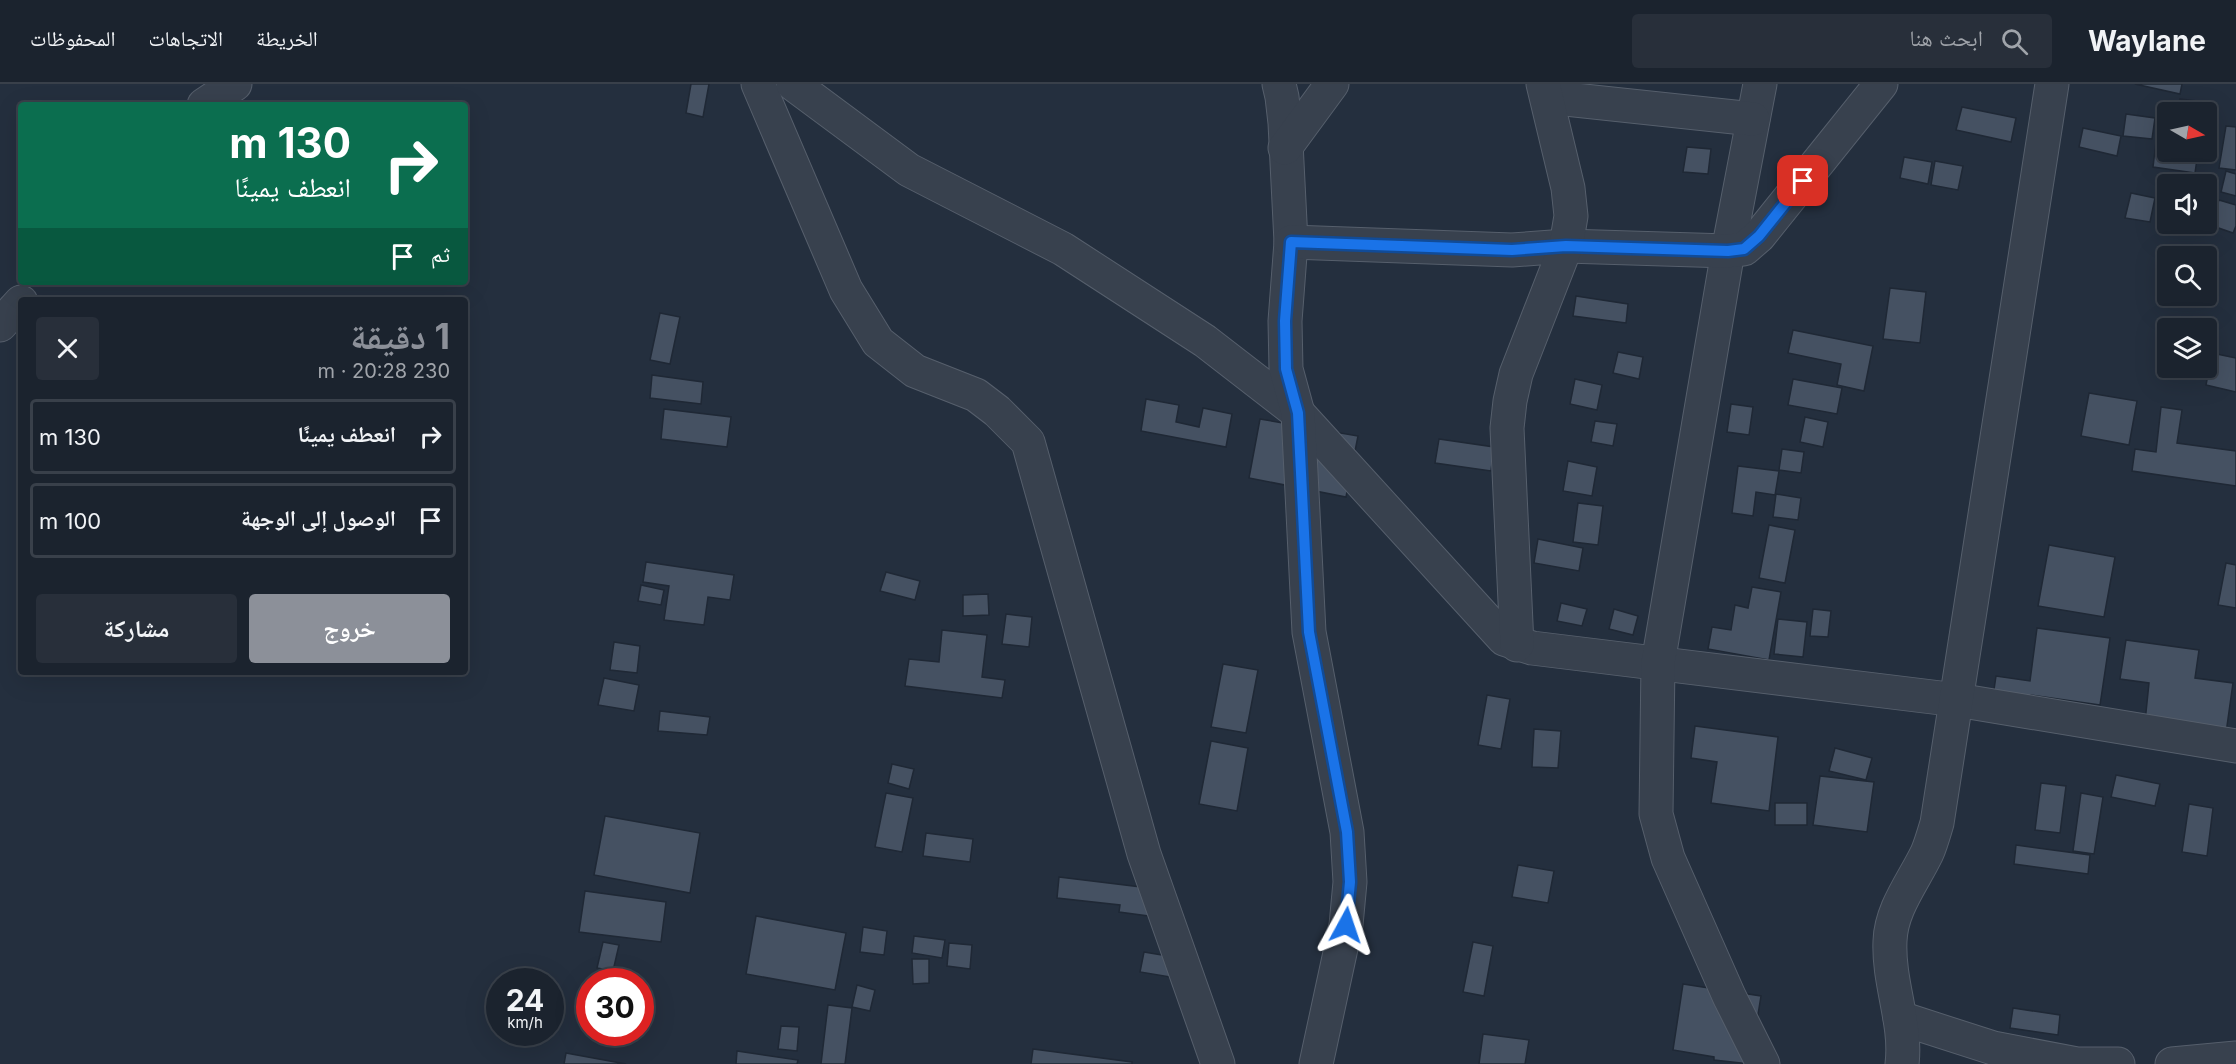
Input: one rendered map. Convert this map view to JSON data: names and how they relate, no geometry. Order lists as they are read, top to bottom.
{
  "north": "right",
  "page": {
    "header": "Waylane",
    "search": "ابحث هنا",
    "nav": ["الخريطة", "الاتجاهات", "المحفوظات"],
    "turn": ["130 m", "انعطف يمينًا"],
    "then": "ثم",
    "heading": ["1 دقيقة", "230 m · 20:28"],
    "list": [
      {
        "name": "انعطف يمينًا",
        "value": "130 m"
      },
      {
        "name": "الوصول إلى الوجهة",
        "value": "100 m"
      }
    ],
    "buttons": ["خروج", "مشاركة"],
    "speed": "24 km/h",
    "limit": "30"
  }
}
